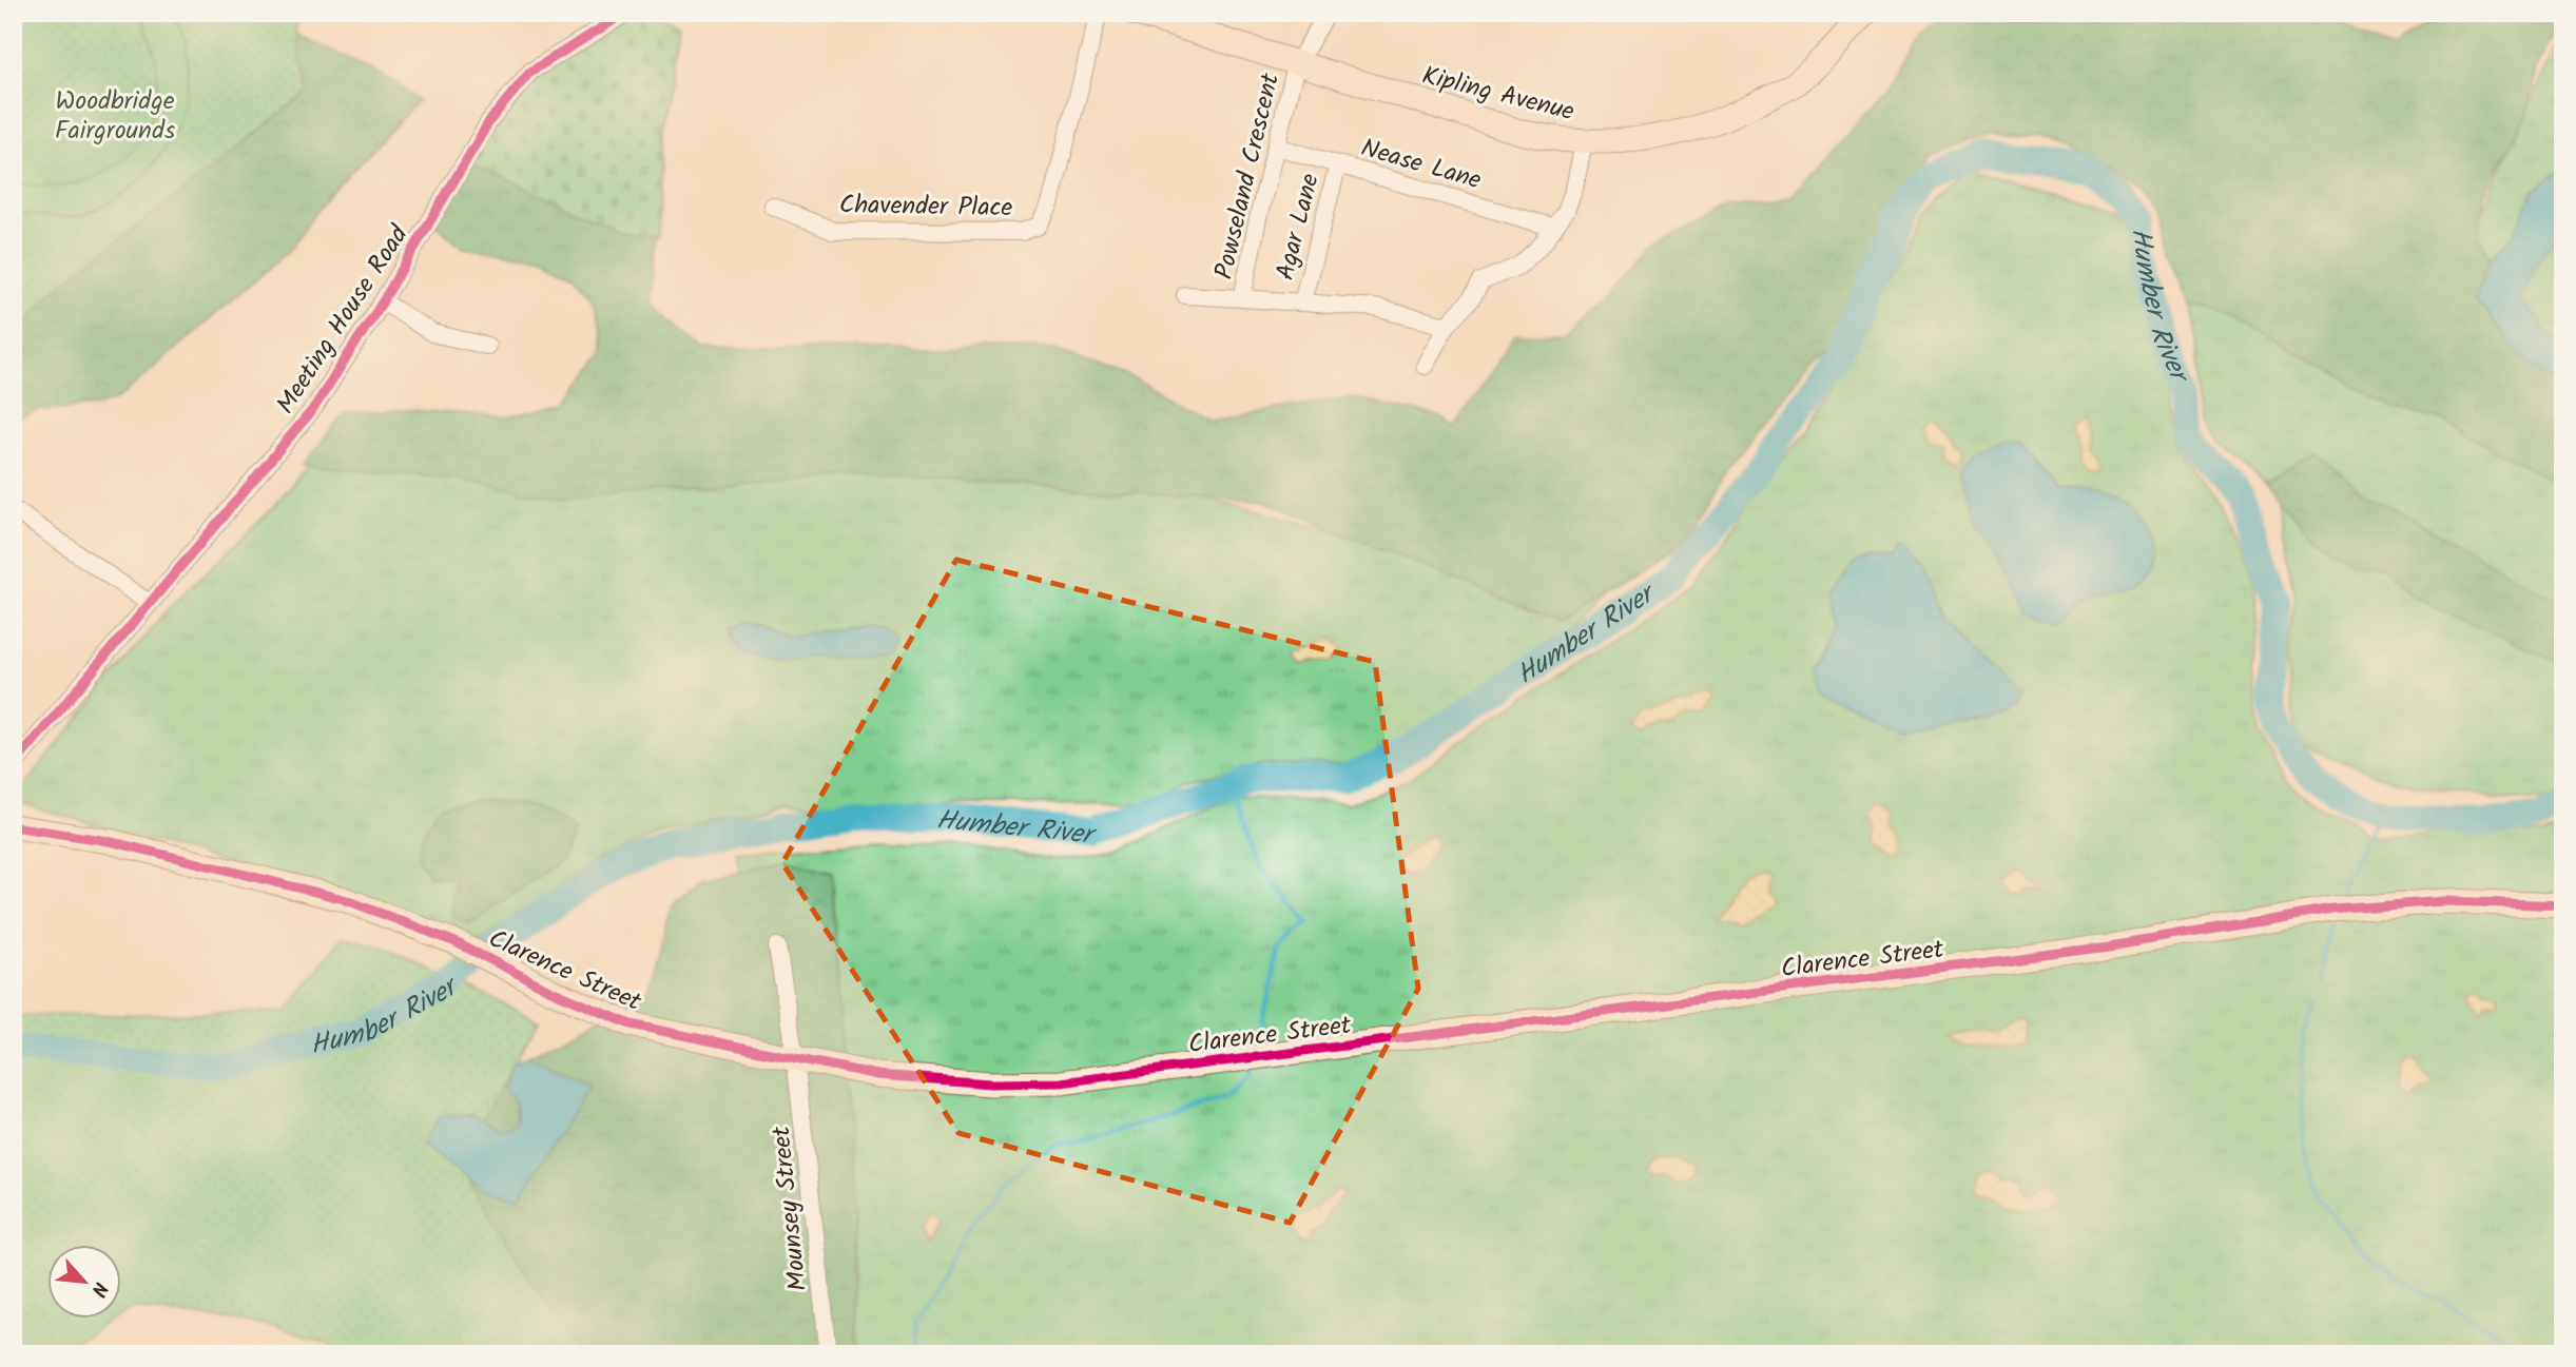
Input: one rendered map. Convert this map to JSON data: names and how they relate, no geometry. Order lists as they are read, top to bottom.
{
  "streets": {
    "street": [
      "Kipling Avenue",
      "Nease Lane",
      "Powseland Crescent",
      "Chavender Place",
      "Agar Lane",
      "Meeting House Road",
      "Clarence Street",
      "Mounsey Street"
    ]
  },
  "crossings": [
    ["Kipling Avenue", "Powseland Crescent"],
    ["Nease Lane", "Powseland Crescent"],
    ["Nease Lane", "Agar Lane"],
    ["Powseland Crescent", "Agar Lane"],
    ["Clarence Street", "Mounsey Street"]
  ],
  "water": ["Humber River"],
  "parks": ["Woodbridge Fairgrounds"],
  "north": "bottom right"
}
